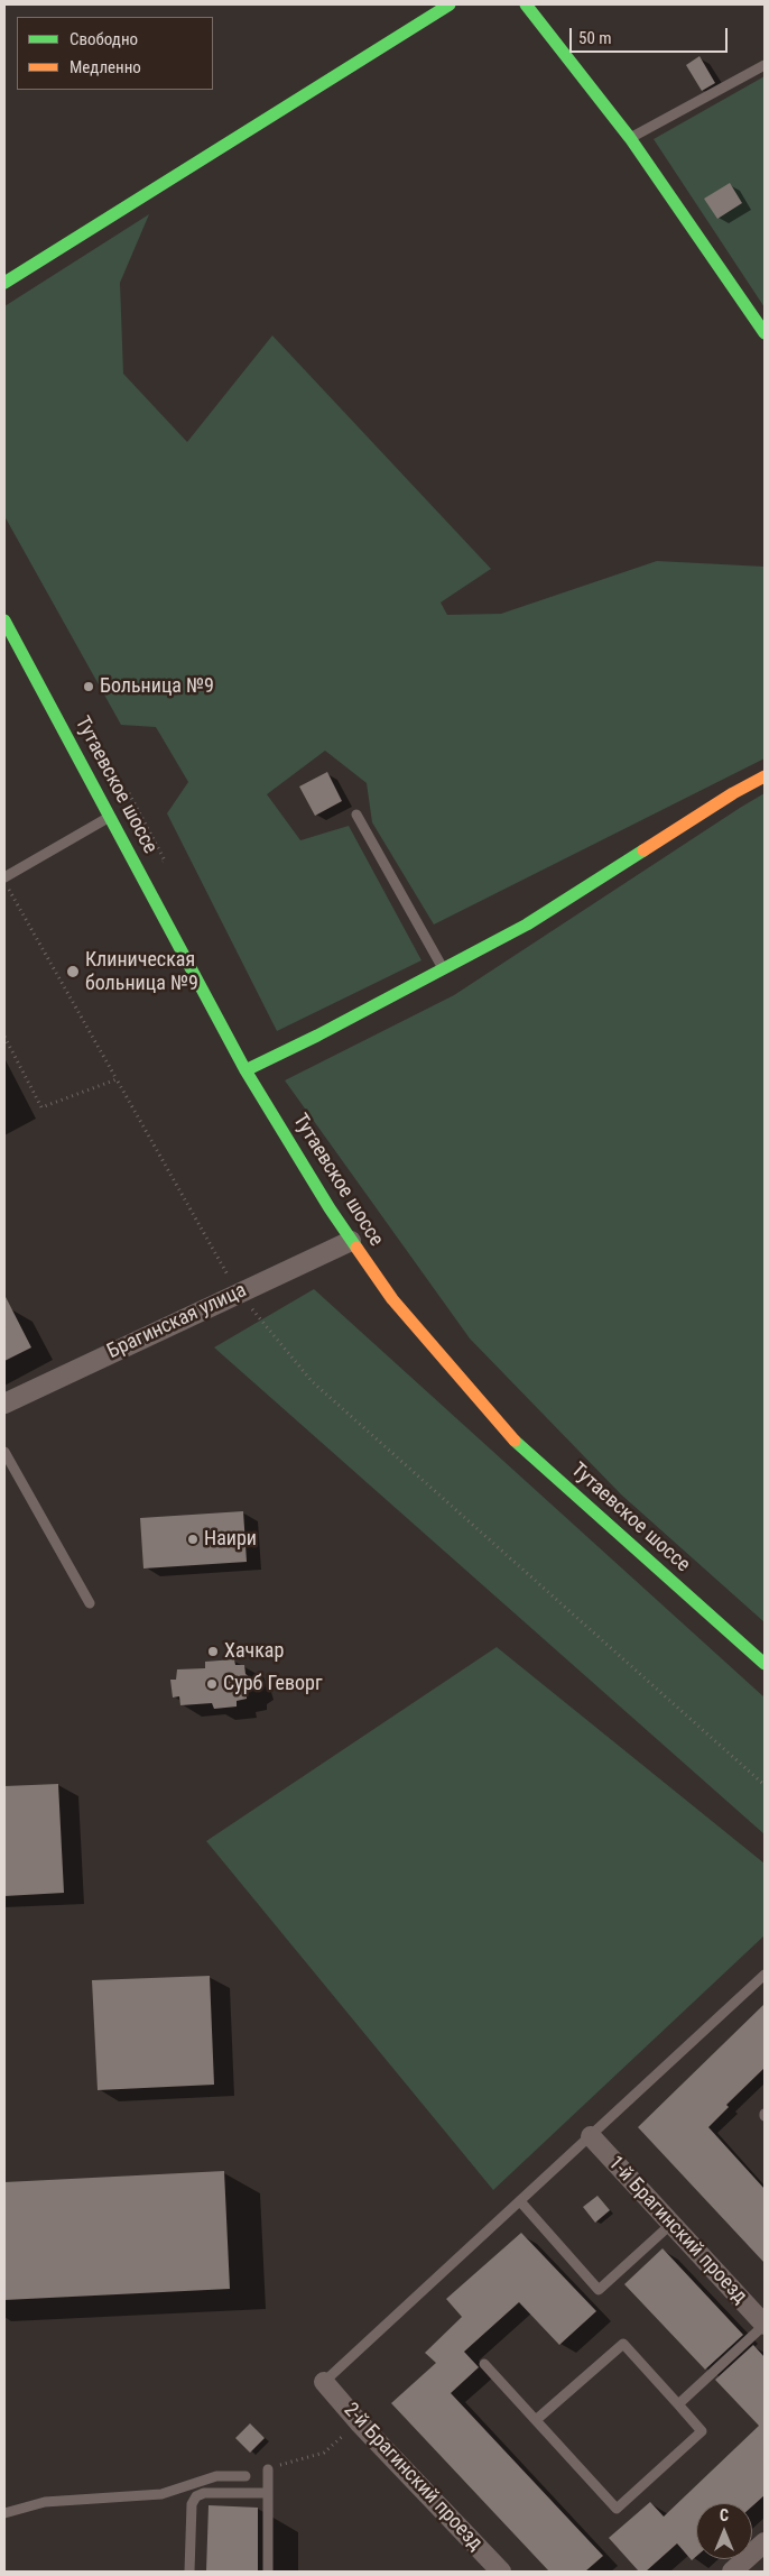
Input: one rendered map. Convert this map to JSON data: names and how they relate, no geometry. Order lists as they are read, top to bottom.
{
  "streets": {
    "street": [
      "Тутаевское шоссе",
      "Брагинская улица",
      "1-й Брагинский проезд",
      "2-й Брагинский проезд"
    ]
  },
  "crossings": [
    ["Тутаевское шоссе", "Брагинская улица"]
  ],
  "places": [
    "Больница №9",
    "Клиническая больница №9",
    "Наири",
    "Хачкар",
    "Сурб Геворг"
  ],
  "legend": ["Свободно", "Медленно"],
  "scale_bar": "50 m",
  "north": "top"
}
